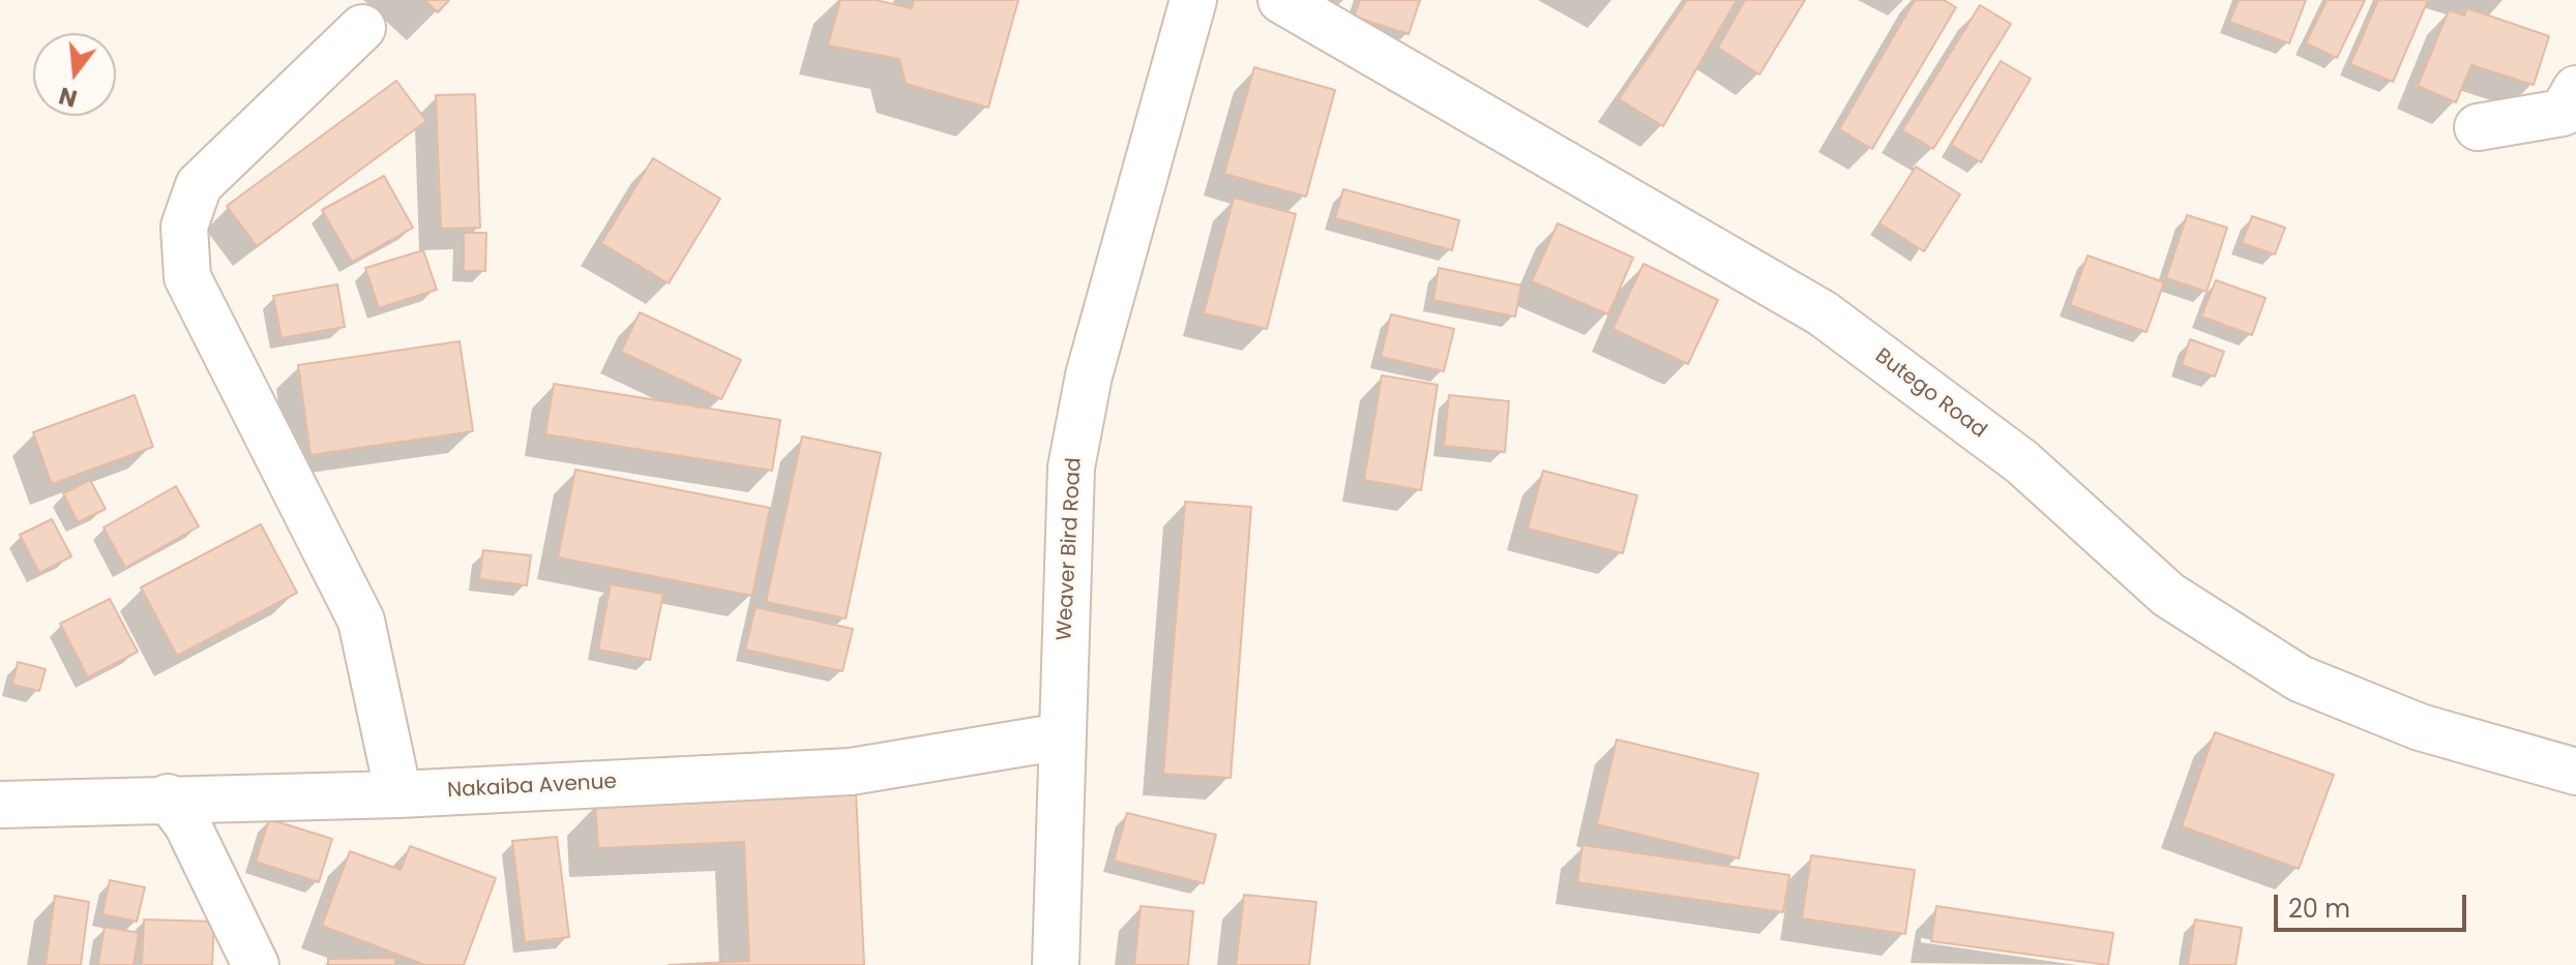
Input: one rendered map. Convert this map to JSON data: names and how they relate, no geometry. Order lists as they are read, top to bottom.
{
  "streets": {
    "street": ["Butego Road", "Weaver Bird Road", "Nakaiba Avenue"]
  },
  "crossings": [
    ["Weaver Bird Road", "Nakaiba Avenue"]
  ],
  "scale_bar": "20 m",
  "north": "bottom"
}
